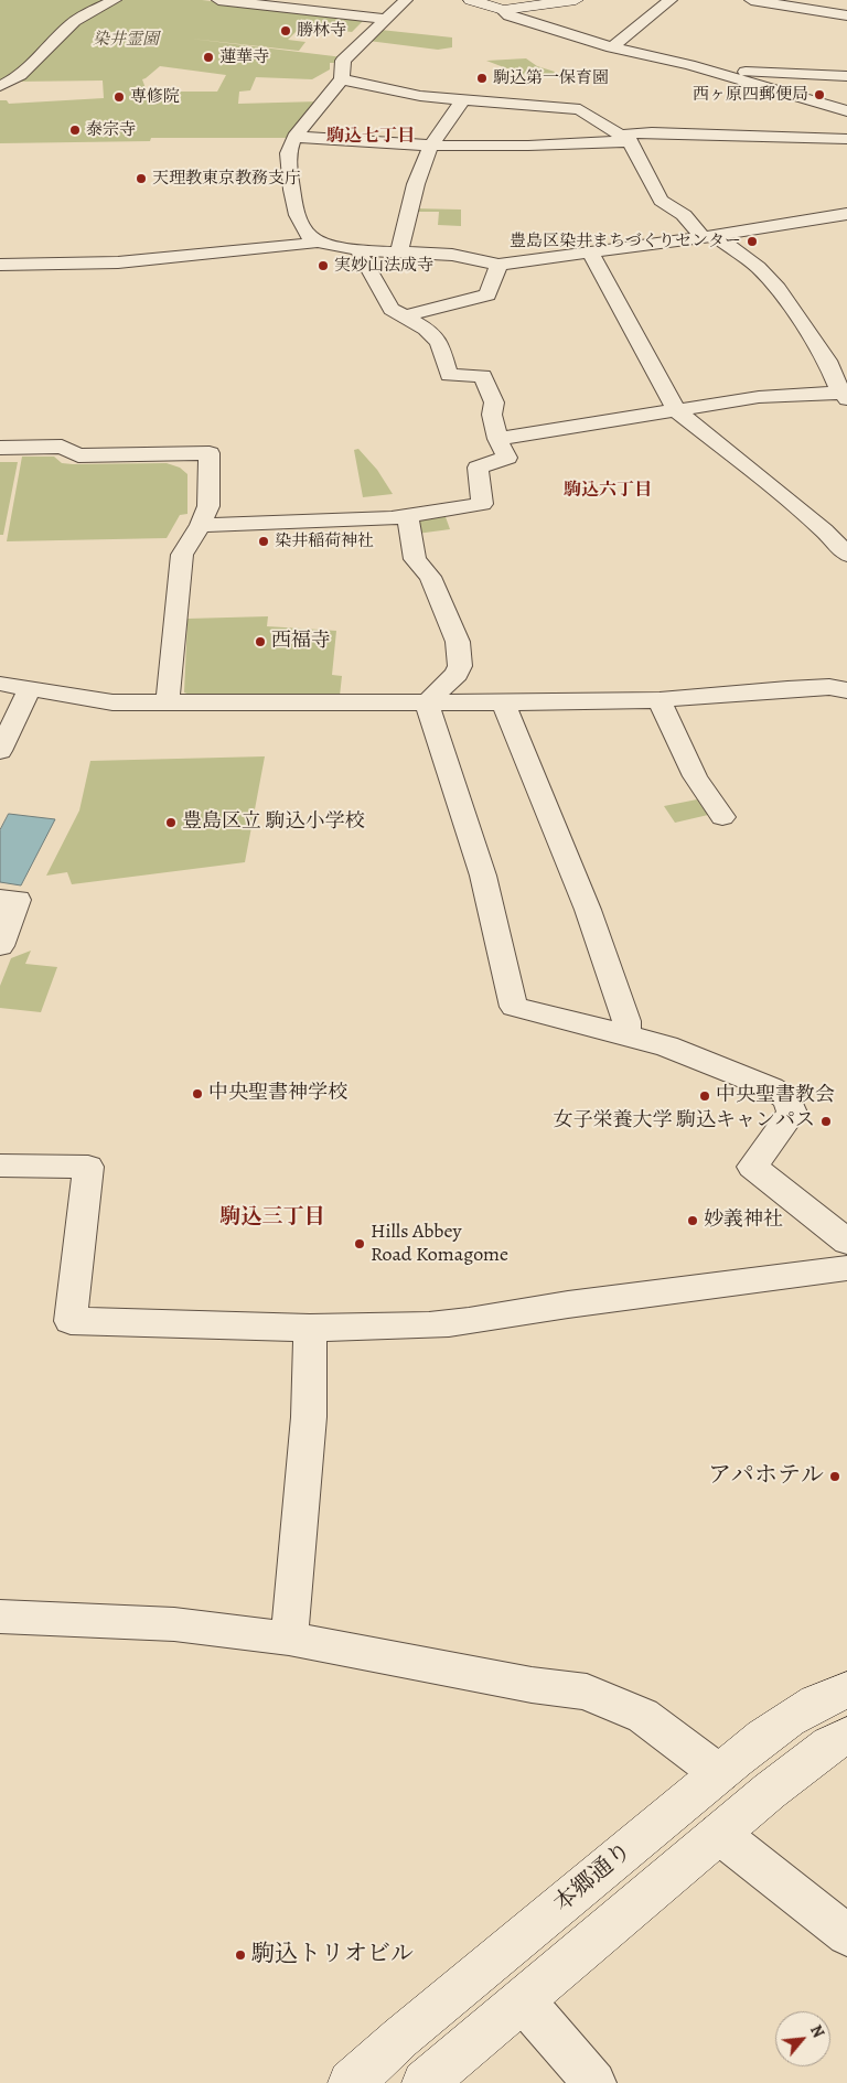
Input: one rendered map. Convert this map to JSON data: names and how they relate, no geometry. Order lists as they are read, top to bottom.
{
  "streets": {
    "main road": ["本郷通り"]
  },
  "districts": ["駒込七丁目", "駒込六丁目", "駒込三丁目"],
  "parks": ["染井霊園"],
  "places": [
    "勝林寺",
    "蓮華寺",
    "駒込第一保育園",
    "西ヶ原四郵便局",
    "専修院",
    "泰宗寺",
    "天理教東京教務支庁",
    "豊島区染井まちづくりセンター",
    "実妙山法成寺",
    "染井稲荷神社",
    "西福寺",
    "豊島区立 駒込小学校",
    "中央聖書神学校",
    "中央聖書教会",
    "女子栄養大学 駒込キャンパス",
    "妙義神社",
    "Hills Abbey Road Komagome",
    "アパホテル",
    "駒込トリオビル"
  ],
  "north": "top right"
}
